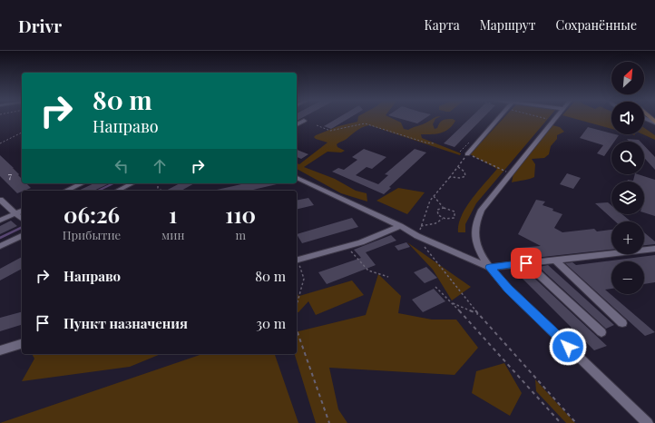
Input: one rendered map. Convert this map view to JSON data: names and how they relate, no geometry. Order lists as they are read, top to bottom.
{
  "house_numbers": ["7"],
  "north": "top right",
  "page": {
    "header": "Drivr",
    "nav": ["Карта", "Маршрут", "Сохранённые"],
    "map_buttons": ["+", "−"],
    "turn": ["80 m", "Направо"],
    "eta": [
      "06:26",
      "Прибытие",
      "1",
      "мин",
      "110",
      "m"
    ],
    "list": [
      {
        "name": "Направо",
        "value": "80 m"
      },
      {
        "name": "Пункт назначения",
        "value": "30 m"
      }
    ]
  }
}
